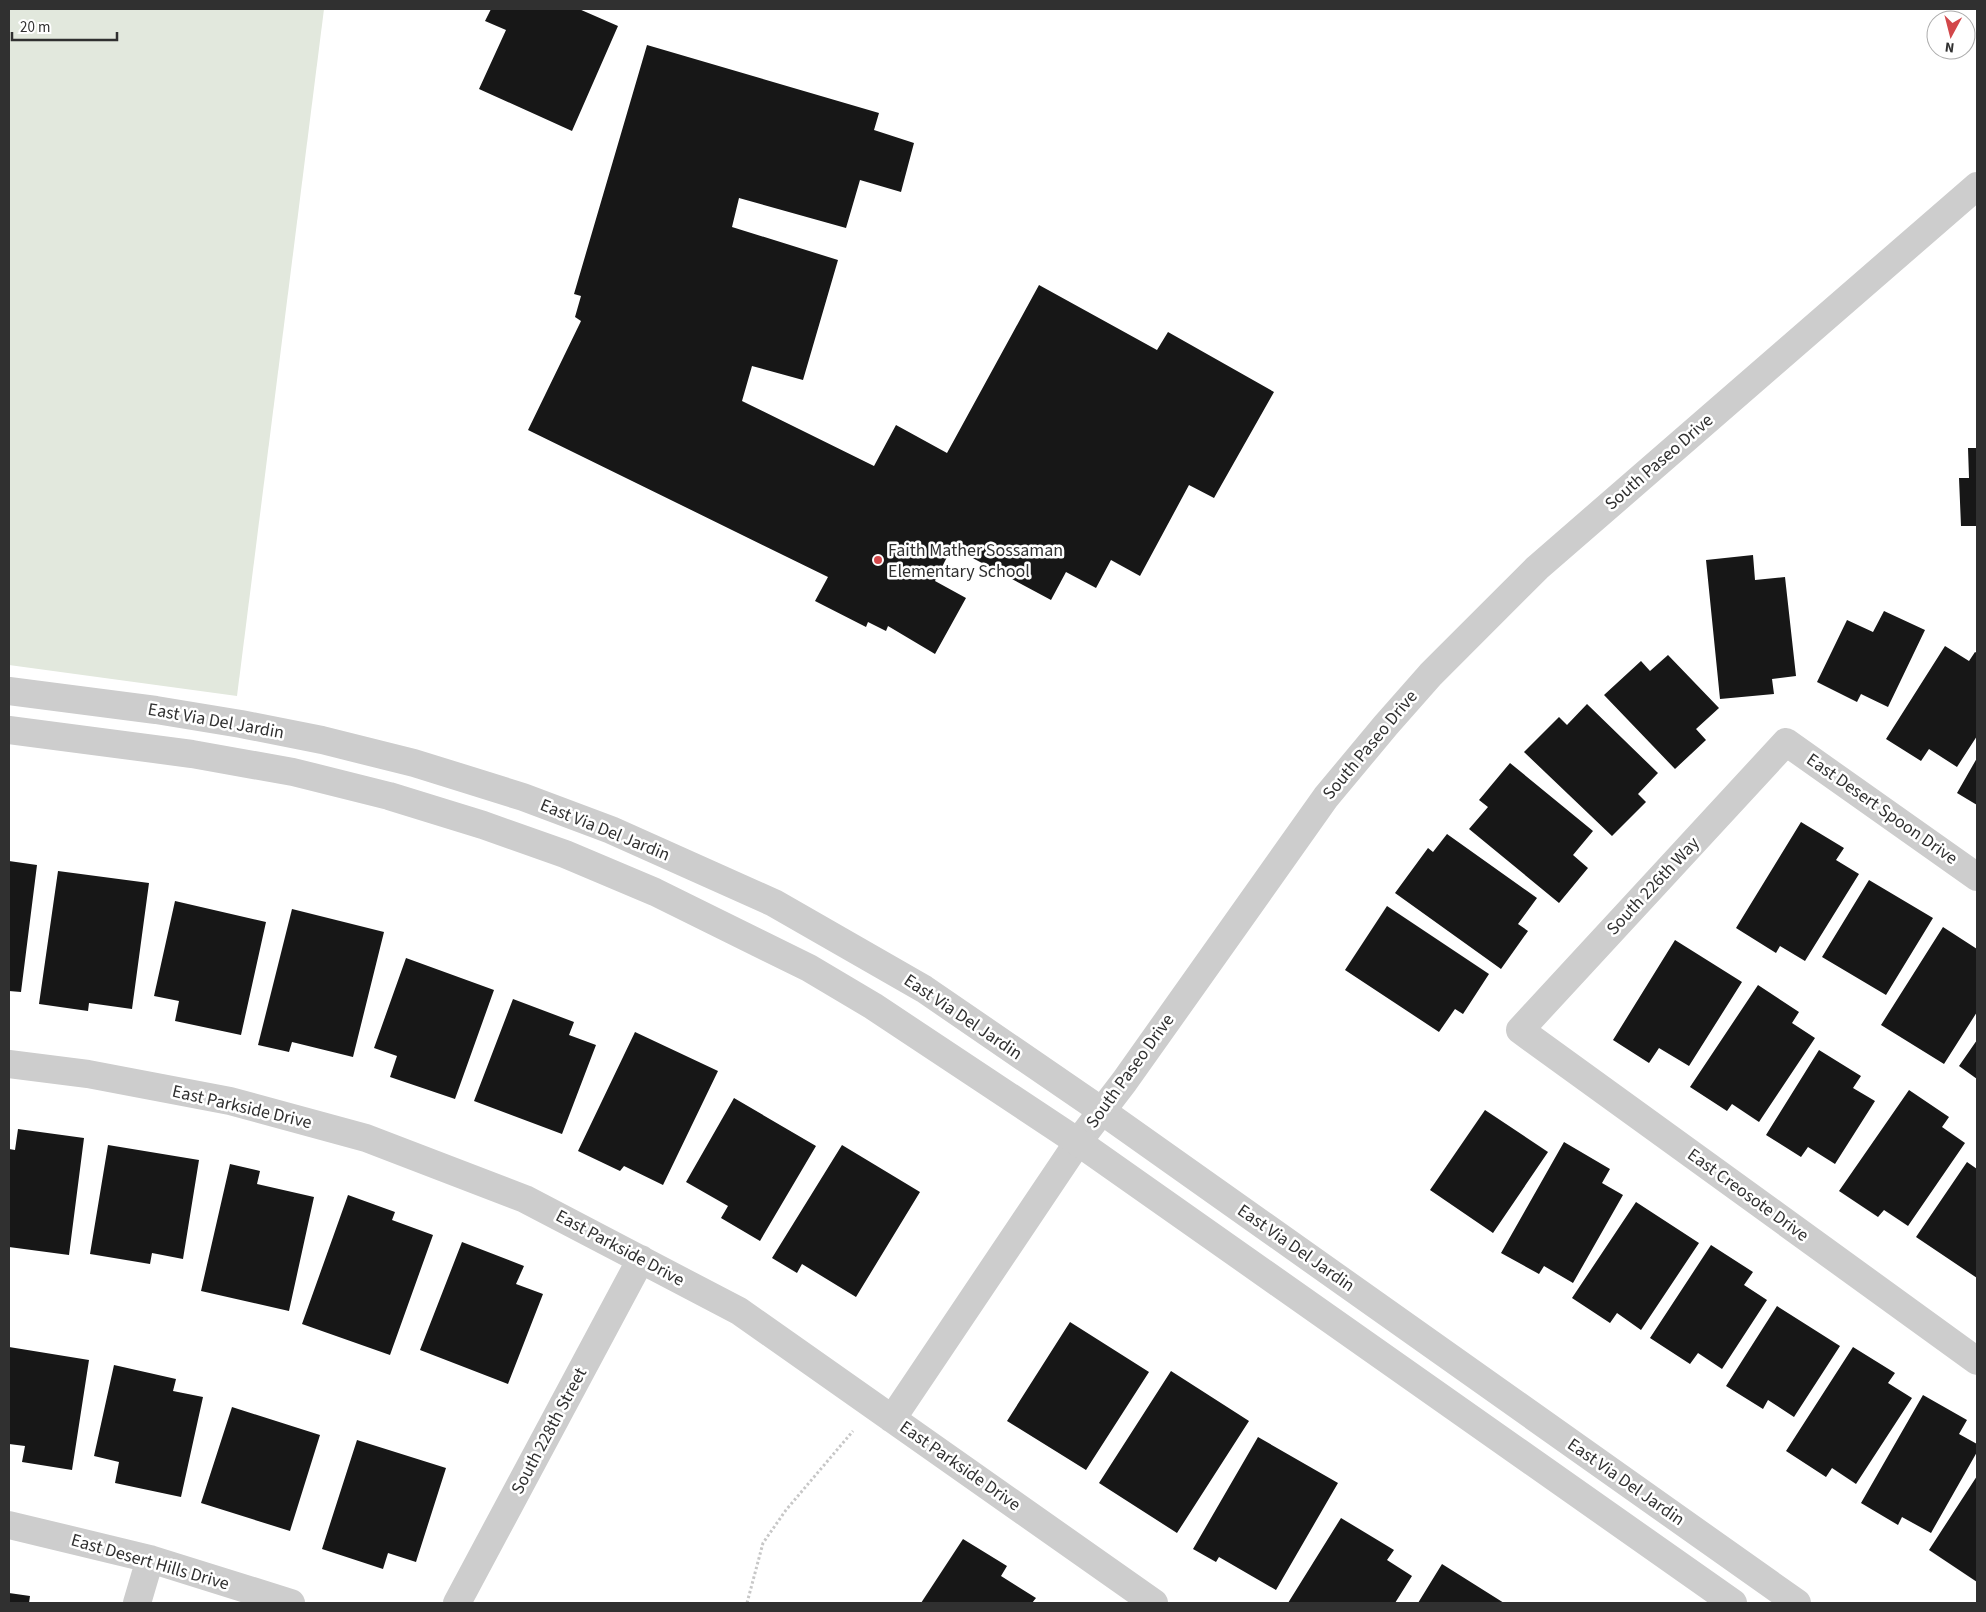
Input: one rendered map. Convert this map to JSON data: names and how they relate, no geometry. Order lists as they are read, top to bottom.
{
  "streets": {
    "street": [
      "South Paseo Drive",
      "East Via Del Jardin",
      "East Desert Spoon Drive",
      "South 226th Way",
      "East Parkside Drive",
      "East Creosote Drive",
      "South 228th Street",
      "East Desert Hills Drive"
    ]
  },
  "crossings": [
    ["South Paseo Drive", "East Via Del Jardin"],
    ["South Paseo Drive", "East Parkside Drive"],
    ["East Desert Spoon Drive", "South 226th Way"],
    ["South 226th Way", "East Creosote Drive"],
    ["East Parkside Drive", "South 228th Street"]
  ],
  "places": ["Faith Mather Sossaman Elementary School"],
  "scale_bar": "20 m",
  "north": "bottom"
}
